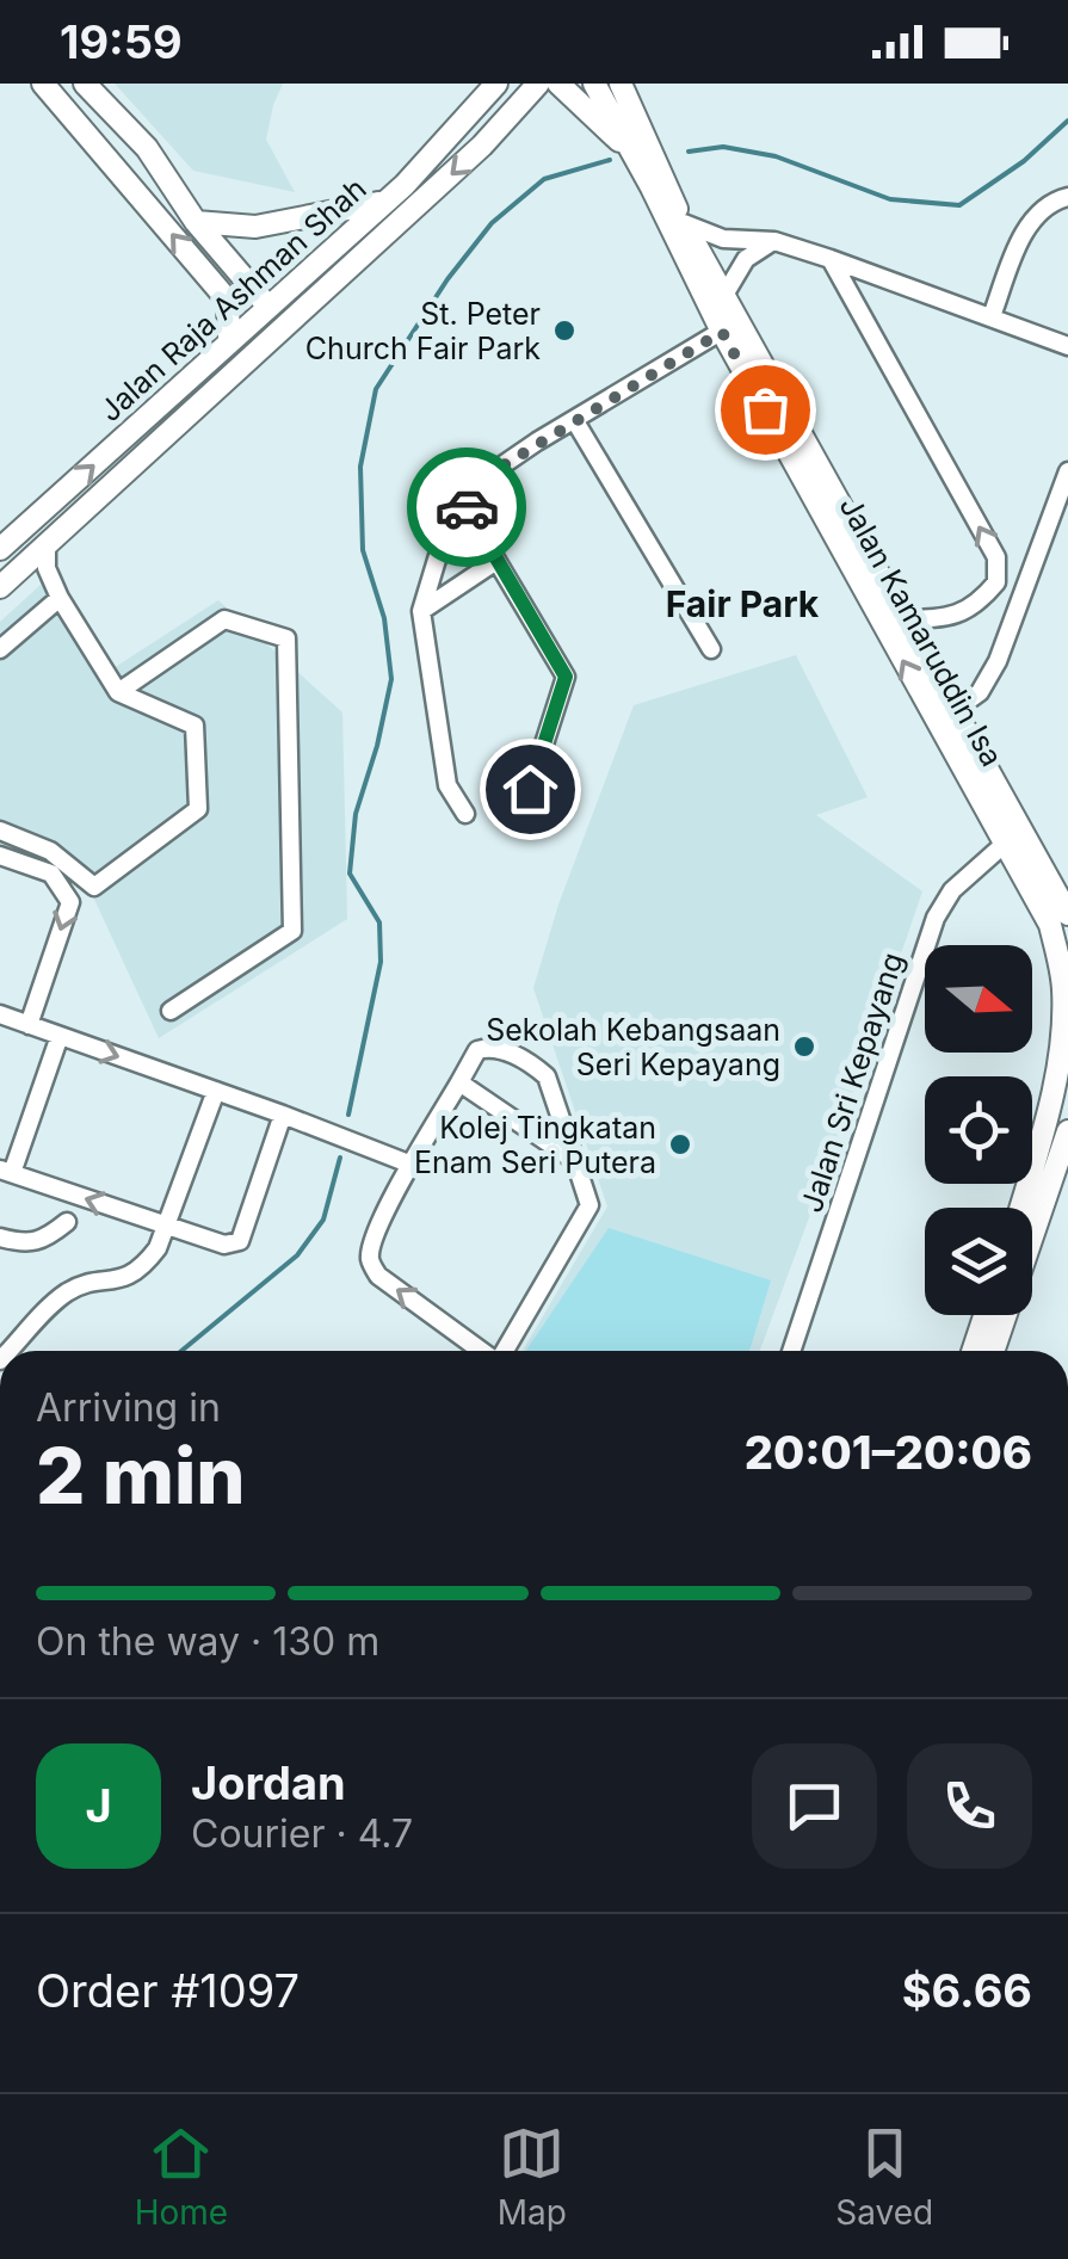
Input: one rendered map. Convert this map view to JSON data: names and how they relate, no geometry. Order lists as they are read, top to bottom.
{
  "streets": {
    "main road": ["Jalan Raja Ashman Shah", "Jalan Kamaruddin Isa"],
    "street": ["Jalan Sri Kepayang"]
  },
  "crossings": [
    ["Jalan Kamaruddin Isa", "Jalan Sri Kepayang"]
  ],
  "districts": ["Fair Park"],
  "places": ["St. Peter Church Fair Park", "Sekolah Kebangsaan Seri Kepayang", "Kolej Tingkatan Enam Seri Putera"],
  "north": "right",
  "page": {
    "status": "19:59",
    "heading": ["2 min", "Arriving in", "20:01–20:06"],
    "panel": [
      "Jordan",
      "Courier · 4.7",
      "Order #1097",
      "$6.66"
    ],
    "bar": "On the way · 130 m",
    "round": "J",
    "tabs": ["Home", "Map", "Saved"]
  }
}
